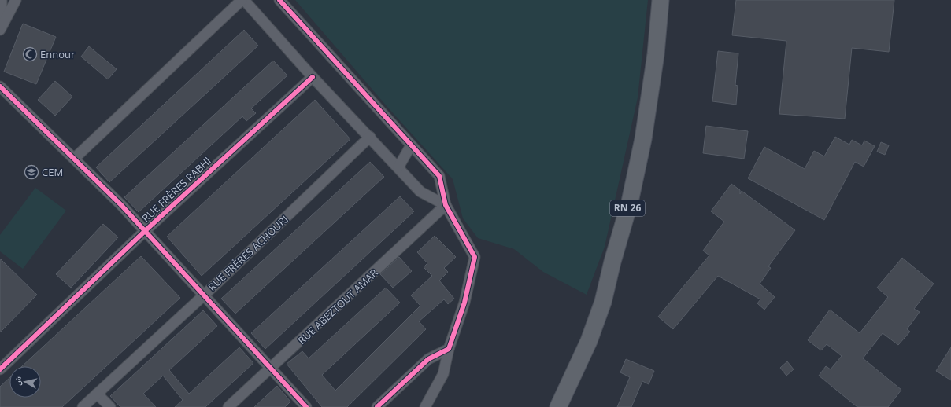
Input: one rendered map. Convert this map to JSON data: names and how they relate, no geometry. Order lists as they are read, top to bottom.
{
  "streets": {
    "main road": ["RN 26"],
    "street": ["RUE FRÈRES RABHI", "RUE FRÈRES ACHOURI", "RUE ABEZTOUT AMAR"]
  },
  "places": {
    "mosque": ["Ennour"],
    "school or university": ["CEM"]
  },
  "north": "left"
}
